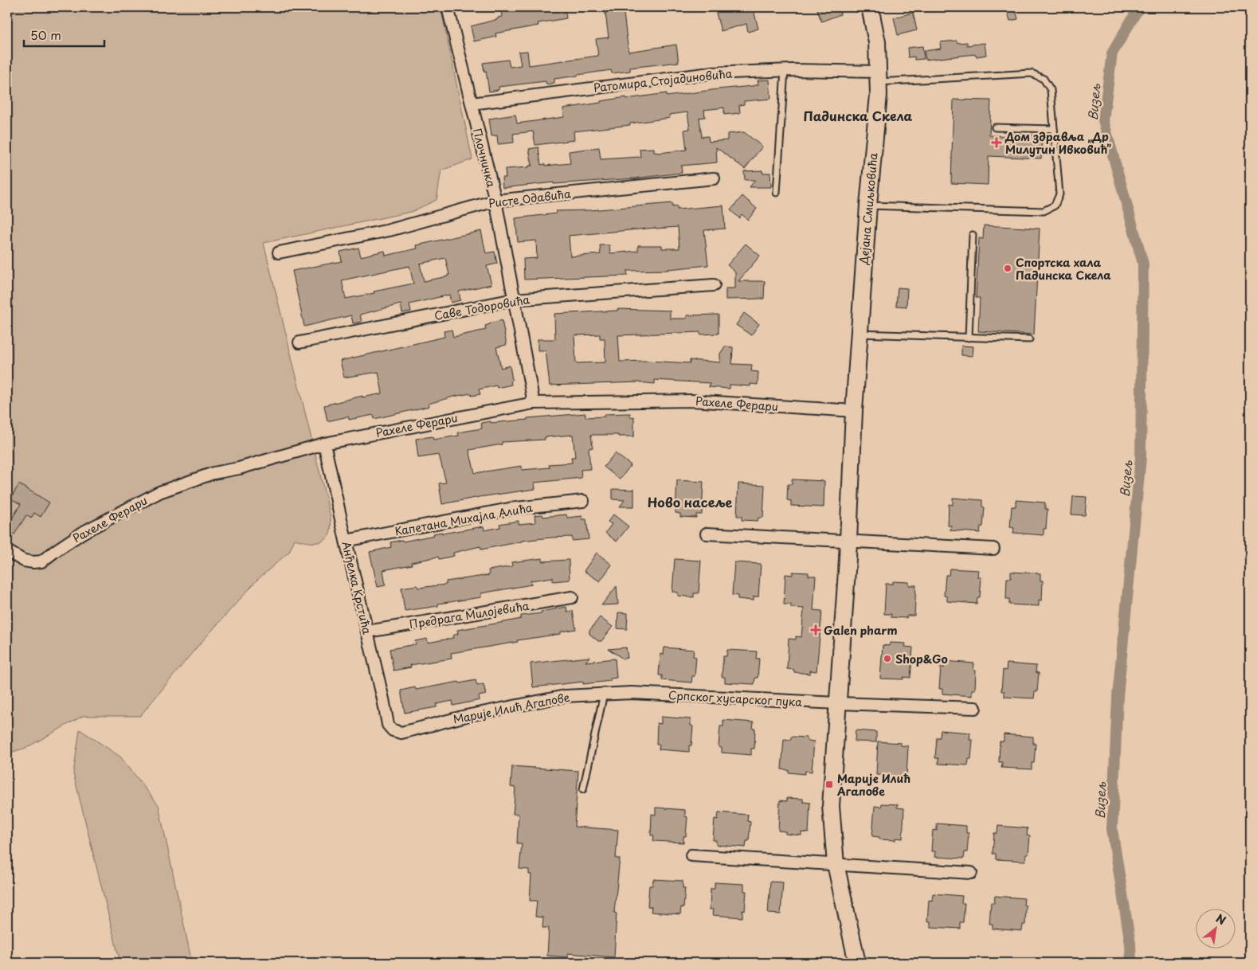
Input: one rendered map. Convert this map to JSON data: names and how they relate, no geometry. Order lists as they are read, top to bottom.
{
  "streets": {
    "street": [
      "Ратомира Стојадиновића",
      "Плочничка",
      "Ристе Одавића",
      "Дејана Смиљковића",
      "Саве Тодоровића",
      "Рахеле Ферари",
      "Капетана Михајла Алића",
      "Анђелка Крстића",
      "Предрага Милојевића",
      "Српског хусарског пука",
      "Марије Илић Агапове"
    ]
  },
  "crossings": [
    ["Ратомира Стојадиновића", "Плочничка"],
    ["Ратомира Стојадиновића", "Дејана Смиљковића"],
    ["Плочничка", "Ристе Одавића"],
    ["Плочничка", "Саве Тодоровића"],
    ["Плочничка", "Рахеле Ферари"],
    ["Дејана Смиљковића", "Рахеле Ферари"],
    ["Рахеле Ферари", "Анђелка Крстића"],
    ["Капетана Михајла Алића", "Анђелка Крстића"],
    ["Анђелка Крстића", "Предрага Милојевића"],
    ["Анђелка Крстића", "Марије Илић Агапове"],
    ["Српског хусарског пука", "Марије Илић Агапове"]
  ],
  "districts": ["Падинска Скела", "Ново насеље"],
  "water": ["Визељ"],
  "places": {
    "health": ["Дом здравља „Др Милутин Ивковић”", "Galen pharm"],
    "other": ["Спортска хала Падинска Скела", "Shop&Go"],
    "transit": ["Марије Илић Агапове"]
  },
  "scale_bar": "50 m",
  "north": "top right"
}
